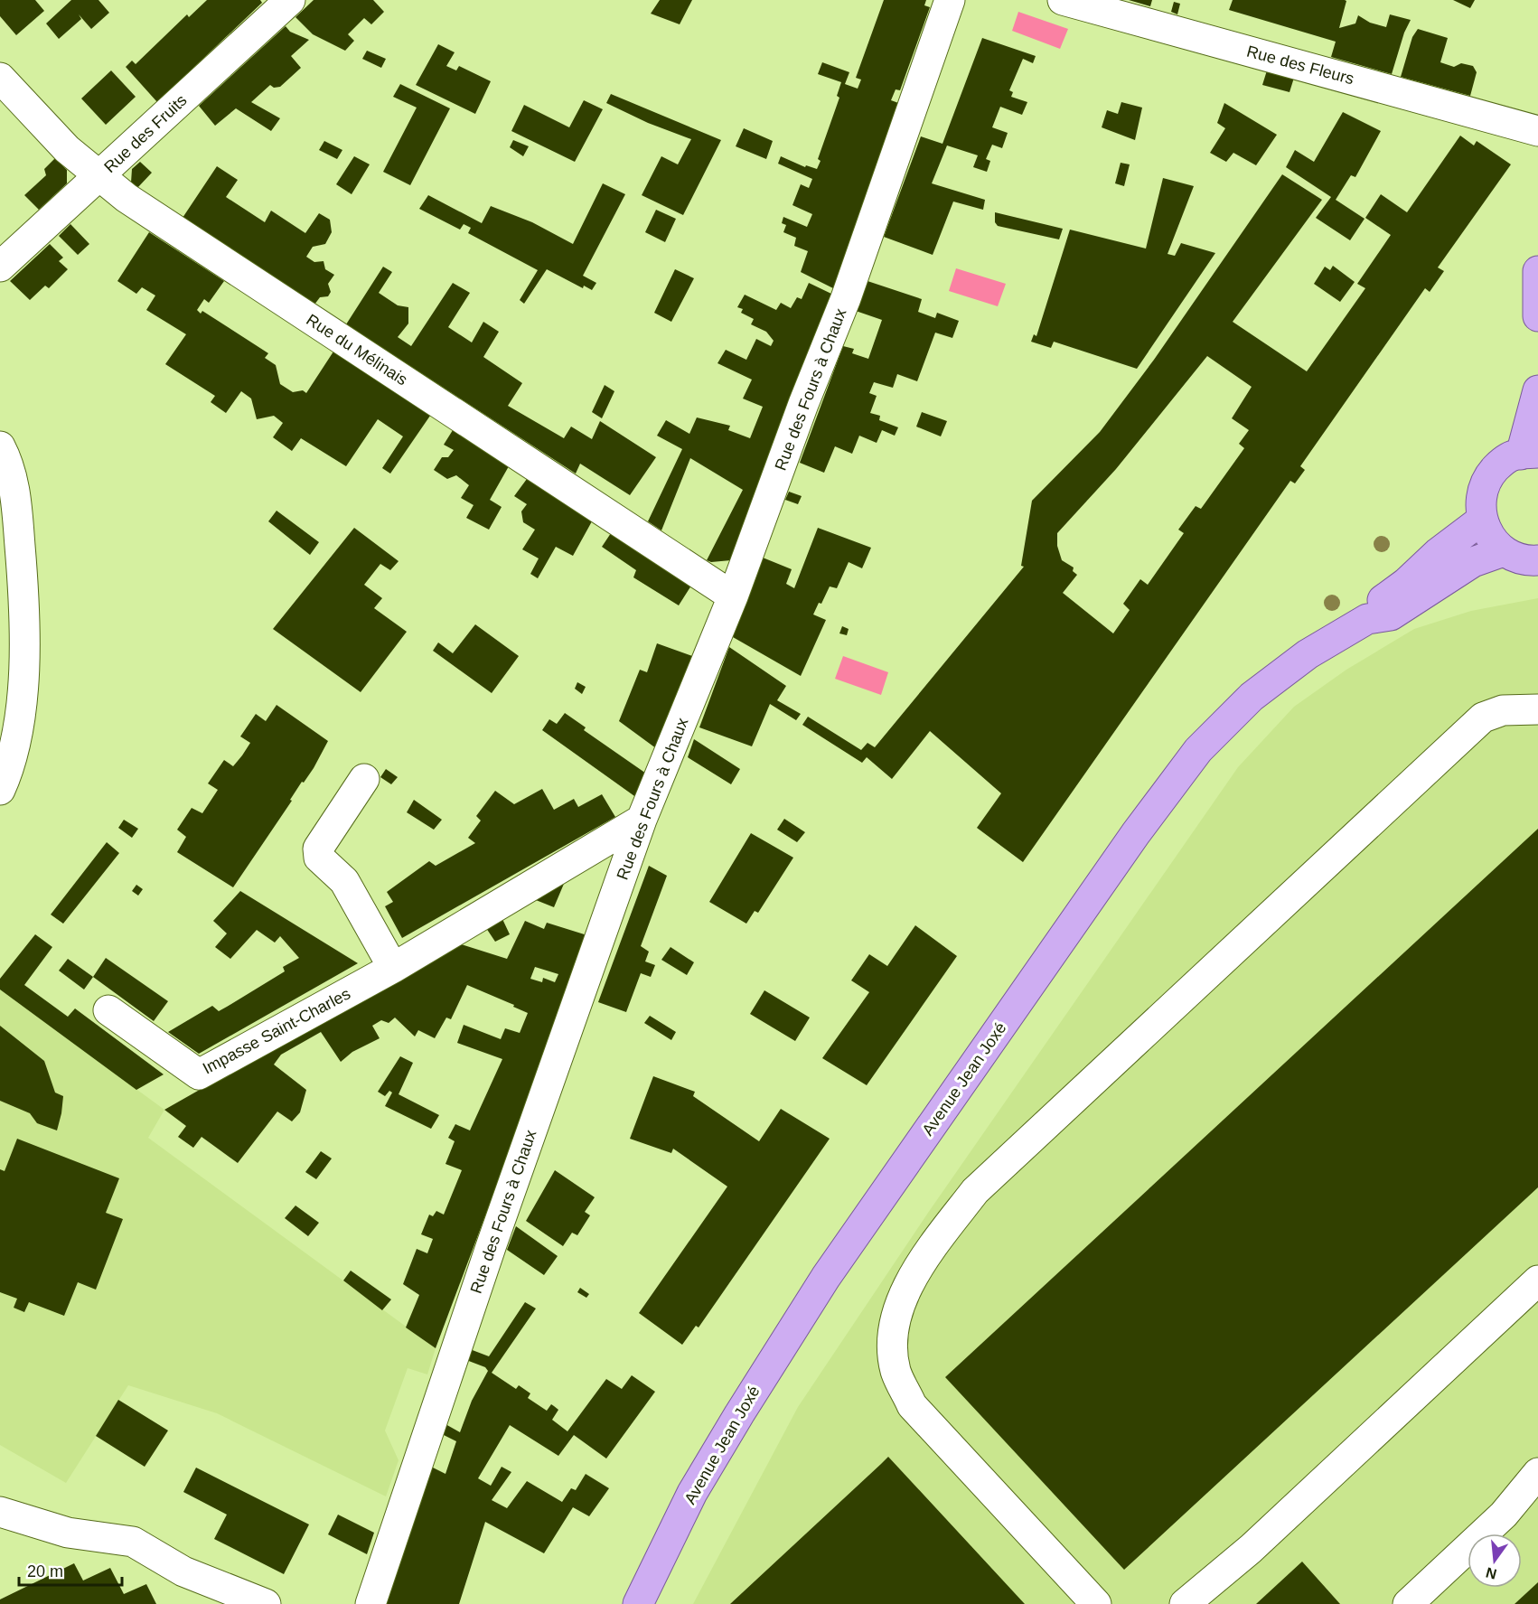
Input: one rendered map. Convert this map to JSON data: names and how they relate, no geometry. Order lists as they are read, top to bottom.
{
  "streets": {
    "main road": ["Avenue Jean Joxé"],
    "street": [
      "Rue des Fleurs",
      "Rue des Fruits",
      "Rue du Mélinais",
      "Rue des Fours à Chaux",
      "Impasse Saint-Charles"
    ]
  },
  "crossings": [
    ["Rue des Fruits", "Rue du Mélinais"],
    ["Rue du Mélinais", "Rue des Fours à Chaux"],
    ["Rue des Fours à Chaux", "Impasse Saint-Charles"]
  ],
  "scale_bar": "20 m",
  "north": "bottom"
}
